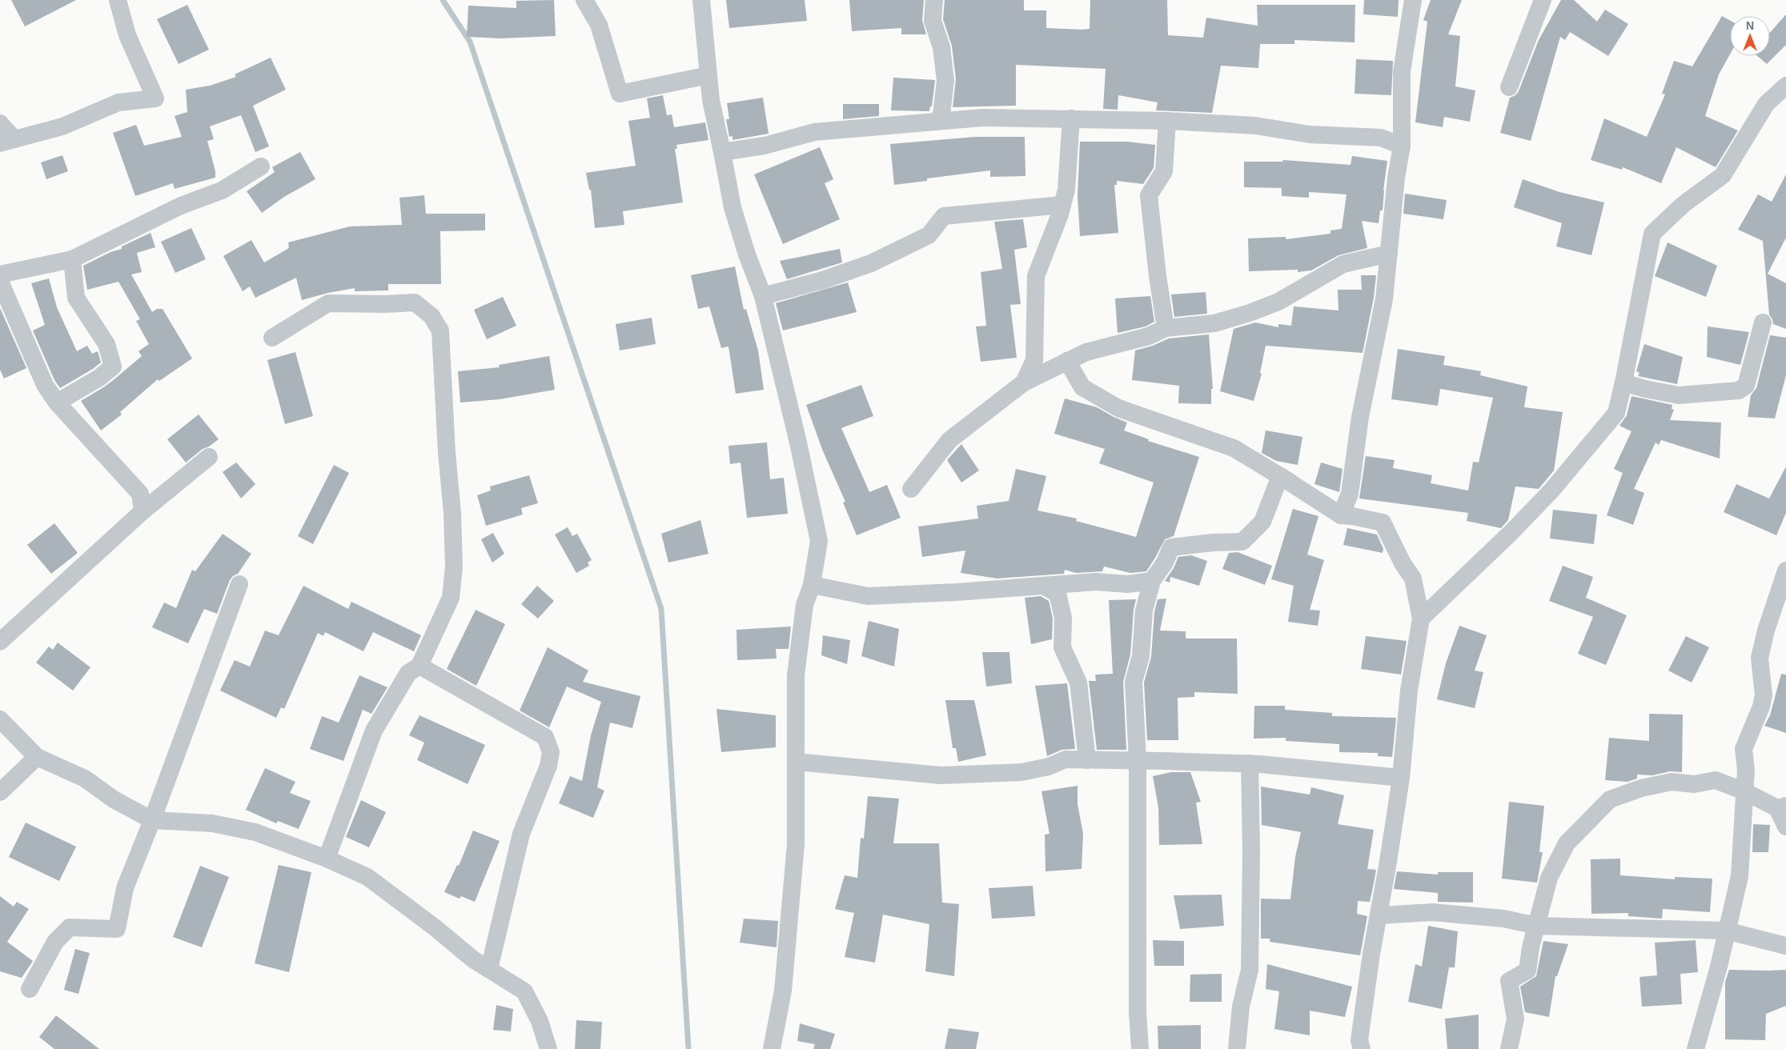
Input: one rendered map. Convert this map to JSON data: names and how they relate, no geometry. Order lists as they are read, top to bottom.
{
  "north": "top"
}
